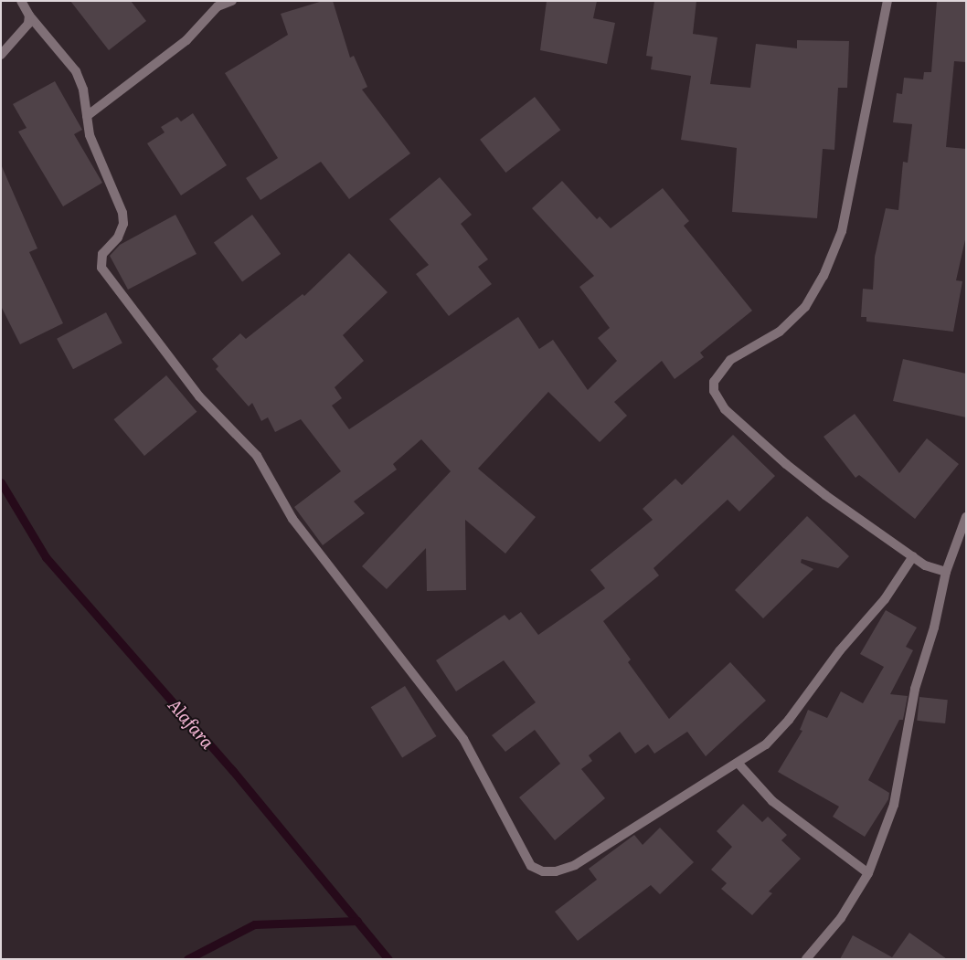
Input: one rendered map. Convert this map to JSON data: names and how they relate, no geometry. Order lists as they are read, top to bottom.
{
  "water": ["Alafara"]
}
